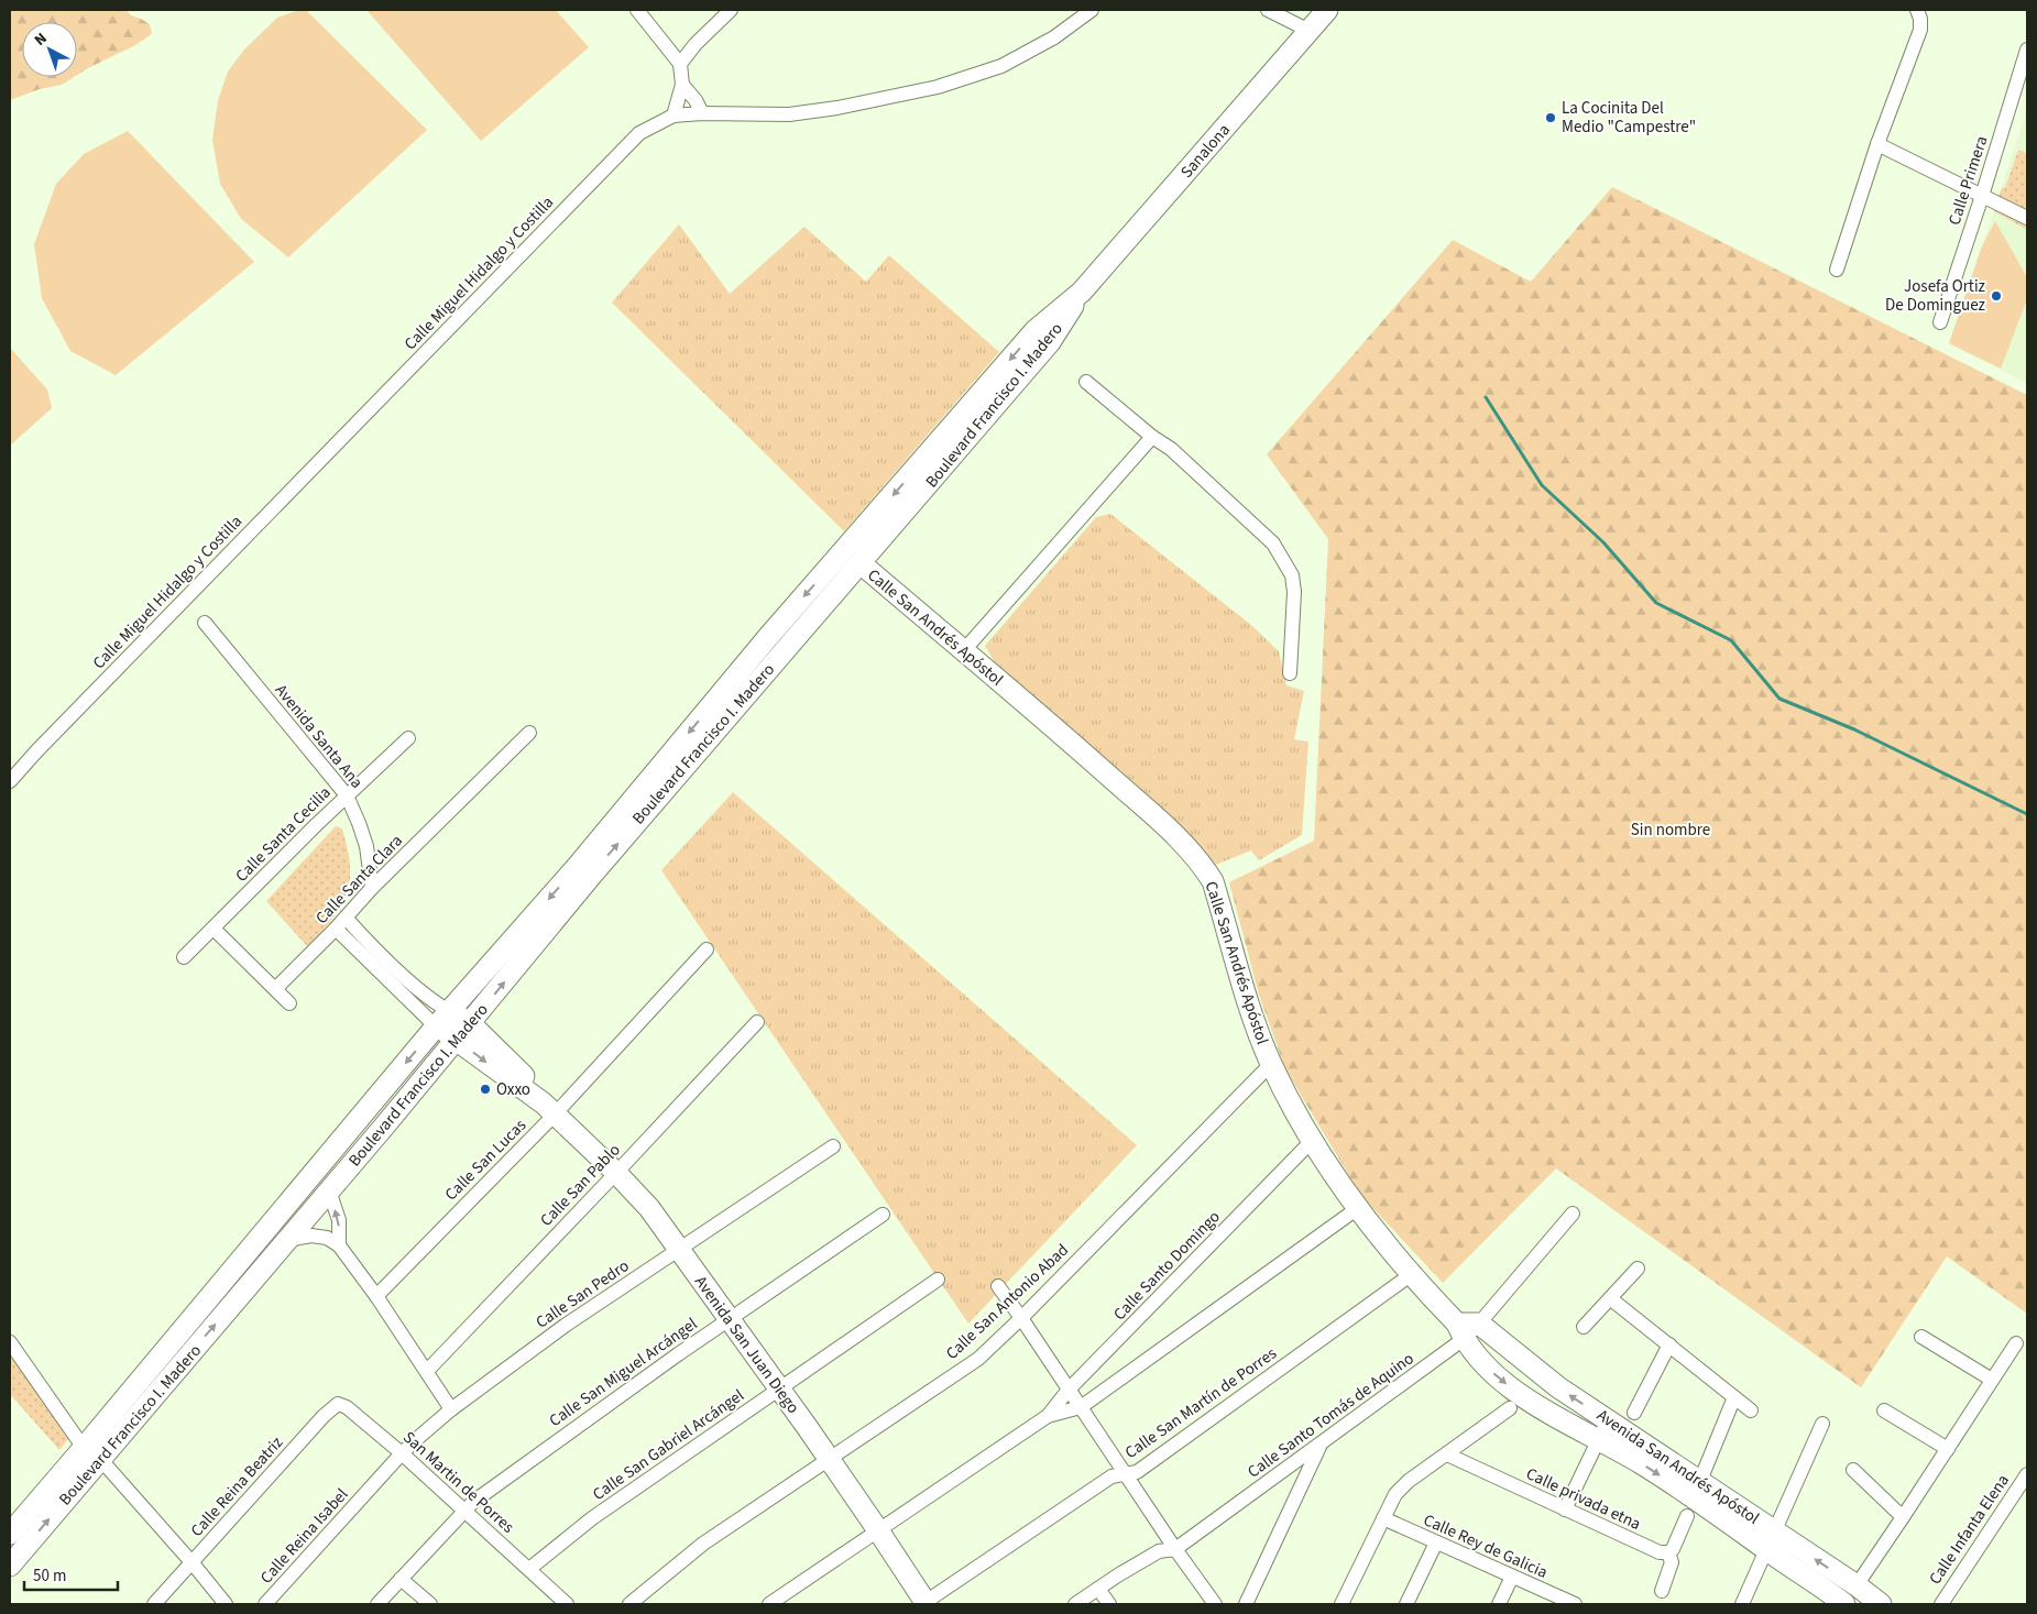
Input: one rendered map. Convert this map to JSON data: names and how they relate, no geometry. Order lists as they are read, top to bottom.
{
  "streets": {
    "main road": [
      "Sanalona",
      "Boulevard Francisco I. Madero",
      "Calle San Andrés Apóstol",
      "Avenida San Juan Diego",
      "Avenida San Andrés Apóstol"
    ],
    "street": [
      "Calle Primera",
      "Calle Miguel Hidalgo y Costilla",
      "Avenida Santa Ana",
      "Calle Santa Cecilia",
      "Calle Santa Clara",
      "Calle San Lucas",
      "Calle San Pablo",
      "Calle Santo Domingo",
      "Calle San Pedro",
      "Calle San Antonio Abad",
      "Calle San Miguel Arcángel",
      "Calle San Martín de Porres",
      "Calle Santo Tomás de Aquino",
      "Calle San Gabriel Arcángel",
      "San Martin de Porres",
      "Calle Reina Beatriz",
      "Calle privada etna",
      "Calle Infanta Elena",
      "Calle Reina Isabel",
      "Calle Rey de Galicia"
    ]
  },
  "crossings": [
    ["Sanalona", "Boulevard Francisco I. Madero"],
    ["Boulevard Francisco I. Madero", "Calle San Andrés Apóstol"],
    ["Boulevard Francisco I. Madero", "Avenida San Juan Diego"],
    ["Calle San Andrés Apóstol", "Calle Santo Domingo"],
    ["Calle San Andrés Apóstol", "Calle San Antonio Abad"],
    ["Calle San Andrés Apóstol", "Calle San Martín de Porres"],
    ["Calle San Andrés Apóstol", "Calle Santo Tomás de Aquino"],
    ["Calle San Andrés Apóstol", "Avenida San Andrés Apóstol"],
    ["Avenida Santa Ana", "Calle Santa Cecilia"],
    ["Avenida Santa Ana", "Calle Santa Clara"],
    ["Calle San Lucas", "Avenida San Juan Diego"],
    ["Calle San Pablo", "Avenida San Juan Diego"],
    ["Calle Santo Domingo", "Avenida San Juan Diego"],
    ["Calle San Pedro", "Avenida San Juan Diego"],
    ["Calle San Pedro", "San Martin de Porres"],
    ["Calle San Pedro", "Calle Reina Isabel"],
    ["Calle San Antonio Abad", "Avenida San Juan Diego"],
    ["Avenida San Juan Diego", "Calle San Miguel Arcángel"],
    ["Avenida San Juan Diego", "Calle San Martín de Porres"],
    ["Avenida San Juan Diego", "Calle San Gabriel Arcángel"],
    ["Calle San Miguel Arcángel", "San Martin de Porres"],
    ["Calle Santo Tomás de Aquino", "Avenida San Andrés Apóstol"],
    ["Calle San Gabriel Arcángel", "San Martin de Porres"],
    ["San Martin de Porres", "Calle Reina Beatriz"]
  ],
  "parks": ["Sin nombre"],
  "places": ["La Cocinita Del Medio \"Campestre\"", "Josefa Ortiz De Dominguez", "Oxxo"],
  "scale_bar": "50 m",
  "north": "top left"
}
